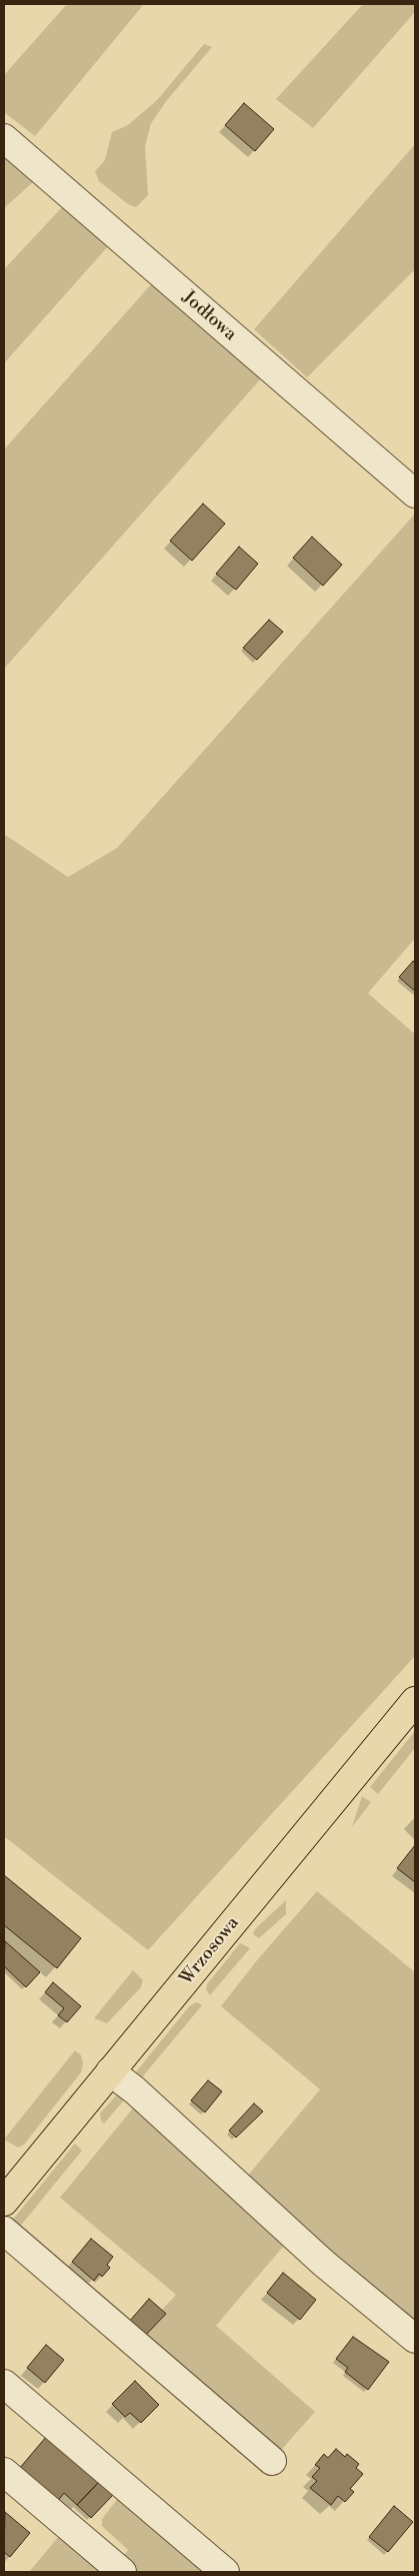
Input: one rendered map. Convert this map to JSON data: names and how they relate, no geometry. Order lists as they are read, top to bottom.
{
  "streets": {
    "main road": ["Wrzosowa"],
    "street": ["Jodłowa"]
  }
}
